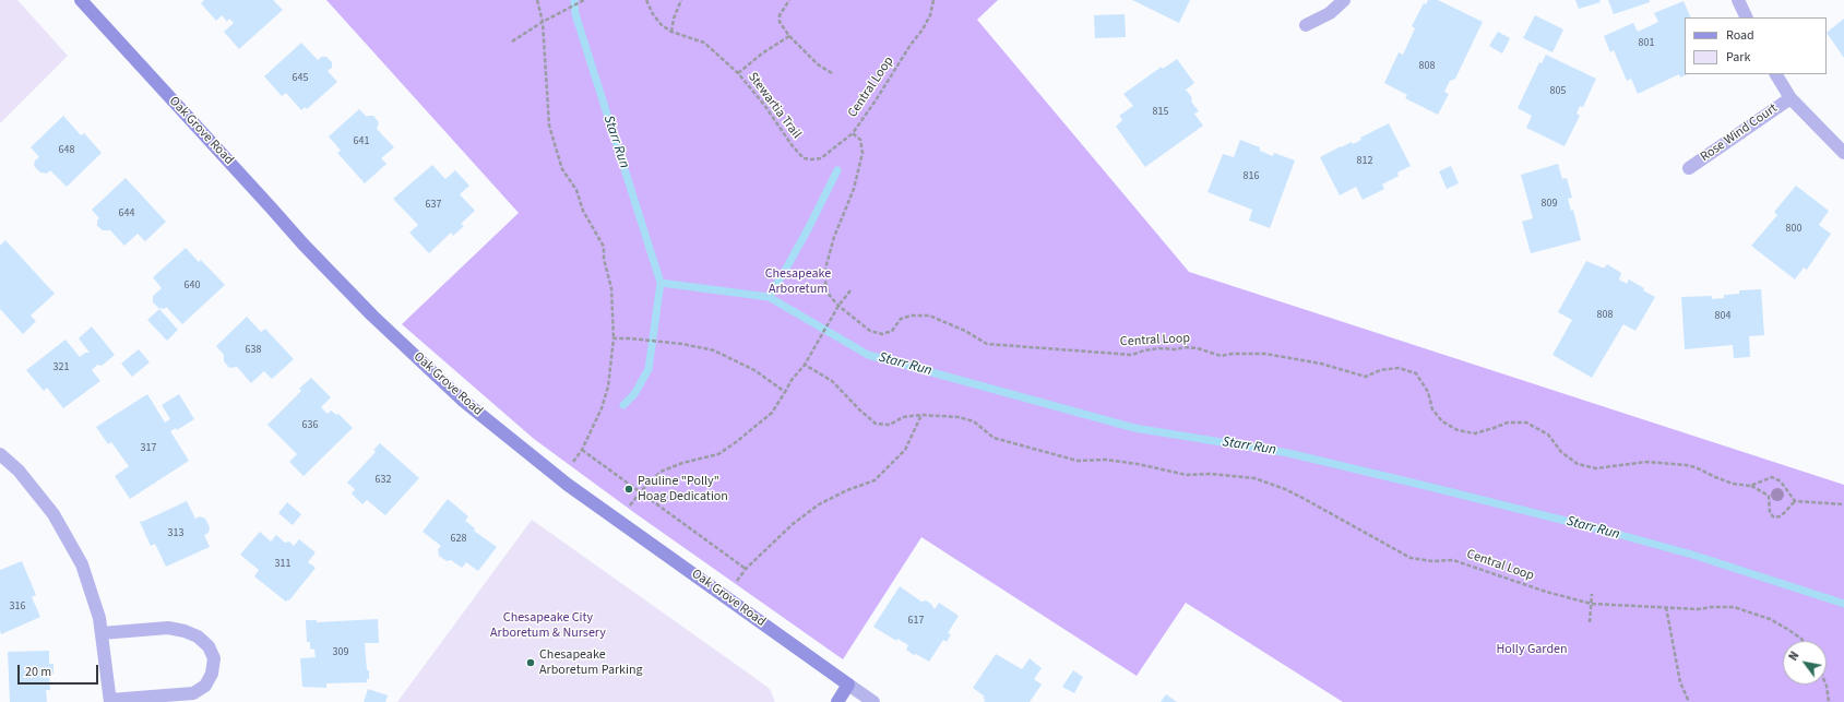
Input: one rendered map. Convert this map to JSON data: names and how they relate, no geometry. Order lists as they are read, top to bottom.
{
  "streets": {
    "street": ["Oak Grove Road", "Rose Wind Court"],
    "path": ["Central Loop", "Stewartia Trail"]
  },
  "crossings": [
    ["Central Loop", "Stewartia Trail"]
  ],
  "water": ["Starr Run"],
  "parks": ["Chesapeake Arboretum", "Chesapeake City Arboretum & Nursery", "Holly Garden"],
  "places": ["Pauline \"Polly\" Hoag Dedication", "Chesapeake Arboretum Parking"],
  "house_numbers": [
    "801",
    "808",
    "645",
    "805",
    "815",
    "641",
    "648",
    "812",
    "816",
    "809",
    "637",
    "644",
    "800",
    "640",
    "808",
    "804",
    "638",
    "321",
    "636",
    "317",
    "632",
    "313",
    "628",
    "311",
    "316",
    "617",
    "309"
  ],
  "legend": ["Road", "Park"],
  "scale_bar": "20 m",
  "north": "top left"
}
